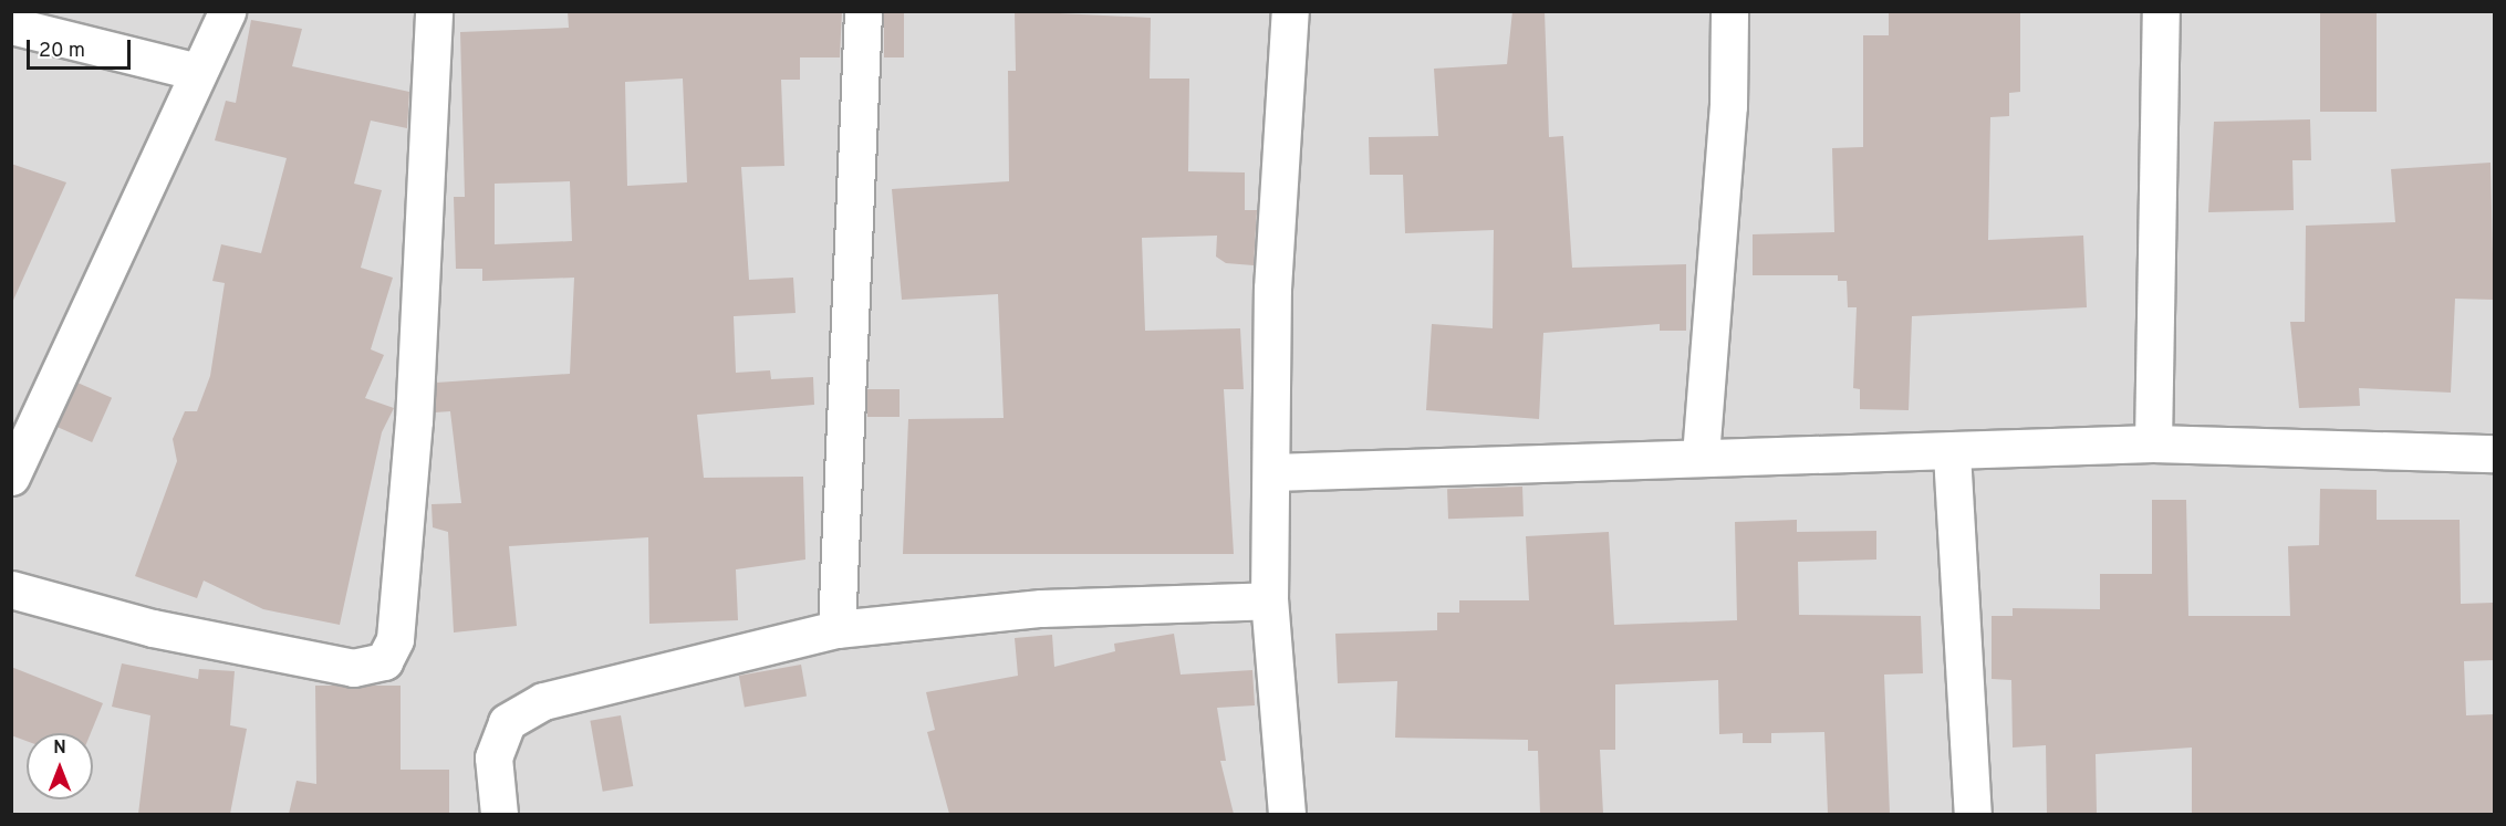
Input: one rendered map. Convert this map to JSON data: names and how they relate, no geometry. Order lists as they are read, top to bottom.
{
  "scale_bar": "20 m",
  "north": "top"
}
